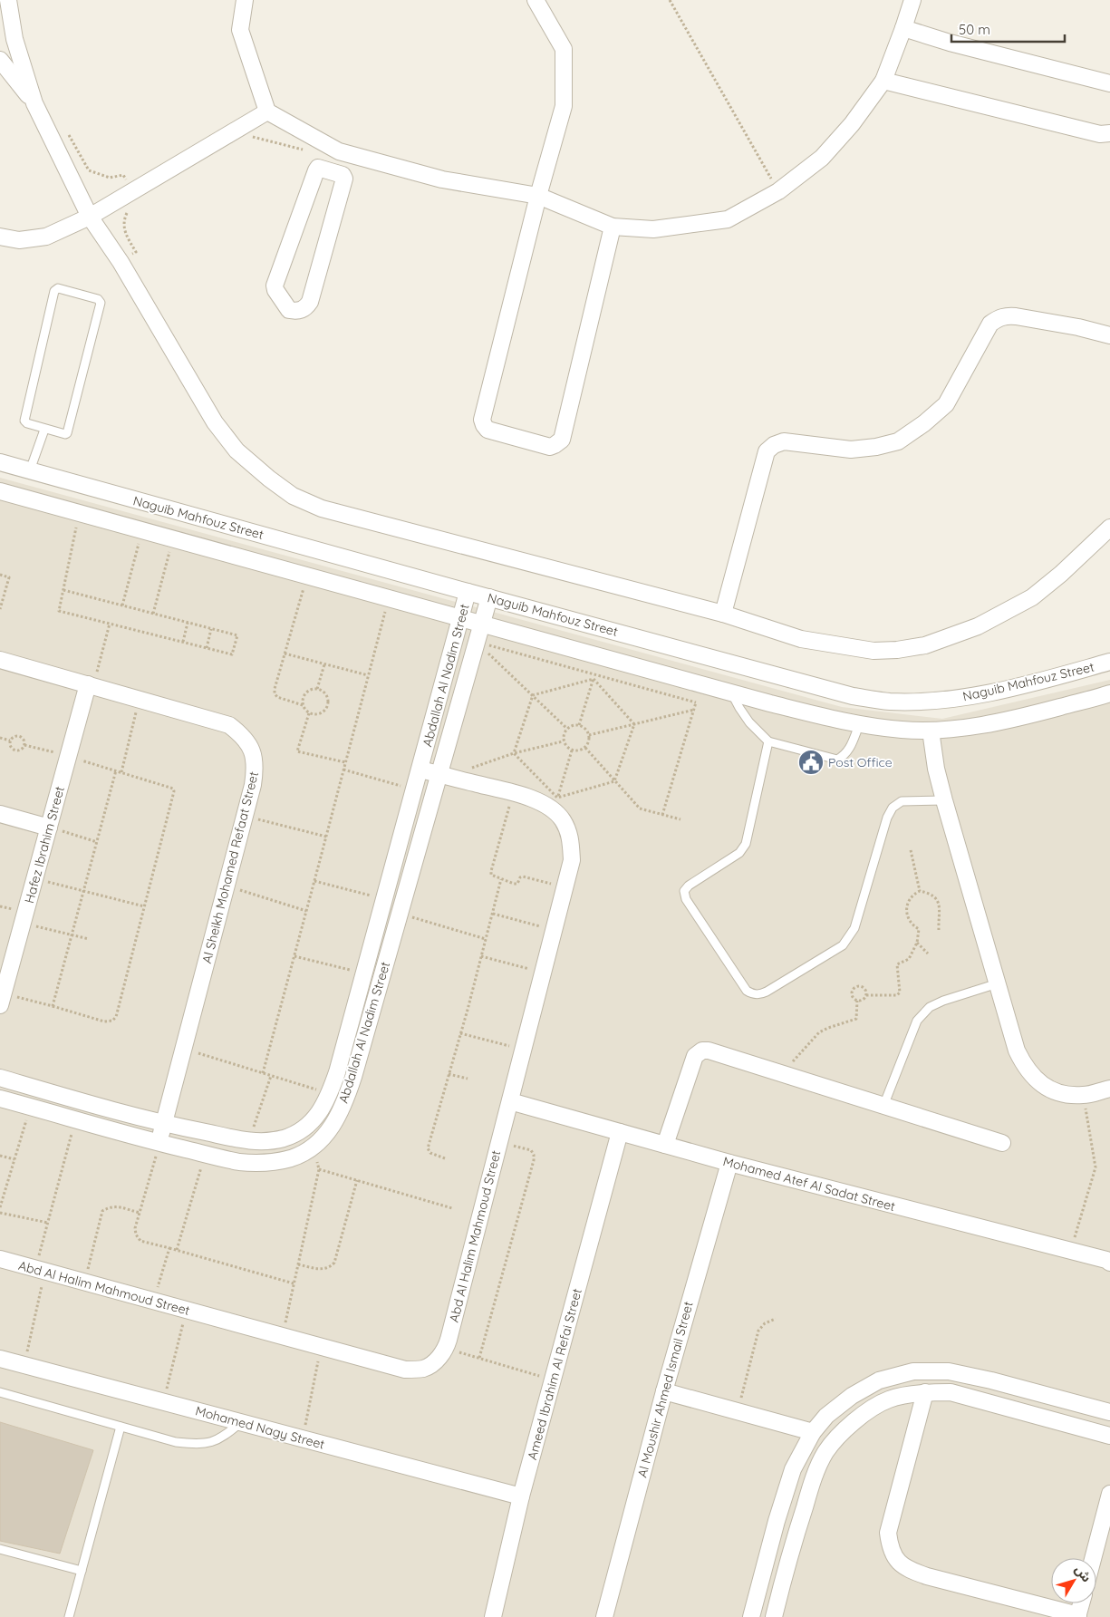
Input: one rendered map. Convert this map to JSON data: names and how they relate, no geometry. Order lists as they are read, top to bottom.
{
  "streets": {
    "street": [
      "Naguib Mahfouz Street",
      "Abdallah Al Nadim Street",
      "Hafez Ibrahim Street",
      "Al Sheikh Mohamed Refaat Street",
      "Mohamed Atef Al Sadat Street",
      "Abd Al Halim Mahmoud Street",
      "Ameed Ibrahim Al Refai Street",
      "Al Moushir Ahmed Ismail Street",
      "Mohamed Nagy Street"
    ]
  },
  "crossings": [
    ["Naguib Mahfouz Street", "Abdallah Al Nadim Street"],
    ["Abdallah Al Nadim Street", "Al Sheikh Mohamed Refaat Street"],
    ["Abdallah Al Nadim Street", "Abd Al Halim Mahmoud Street"],
    ["Hafez Ibrahim Street", "Al Sheikh Mohamed Refaat Street"],
    ["Mohamed Atef Al Sadat Street", "Abd Al Halim Mahmoud Street"],
    ["Mohamed Atef Al Sadat Street", "Ameed Ibrahim Al Refai Street"],
    ["Mohamed Atef Al Sadat Street", "Al Moushir Ahmed Ismail Street"],
    ["Ameed Ibrahim Al Refai Street", "Mohamed Nagy Street"]
  ],
  "places": {
    "public building": ["Post Office"]
  },
  "scale_bar": "50 m",
  "north": "top right"
}
